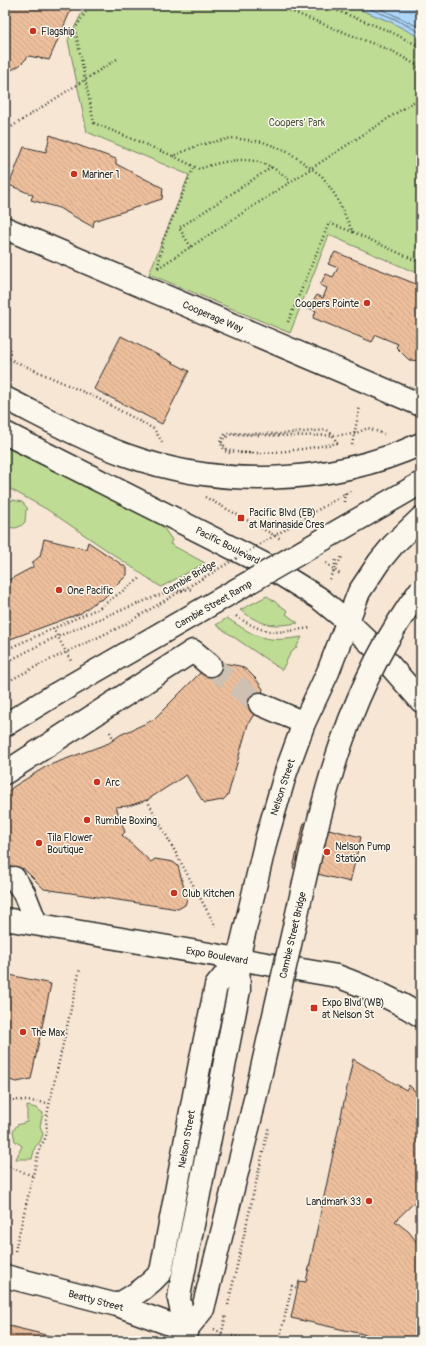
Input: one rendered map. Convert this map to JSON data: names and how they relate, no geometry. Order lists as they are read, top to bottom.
{
  "streets": {
    "main road": [
      "Cooperage Way",
      "Pacific Boulevard",
      "Cambie Street Ramp",
      "Nelson Street",
      "Cambie Street Bridge",
      "Expo Boulevard",
      "Beatty Street"
    ],
    "path": ["Cambie Bridge"]
  },
  "crossings": [
    ["Pacific Boulevard", "Nelson Street"],
    ["Nelson Street", "Cambie Street Bridge"],
    ["Nelson Street", "Expo Boulevard"],
    ["Nelson Street", "Beatty Street"],
    ["Cambie Street Bridge", "Beatty Street"]
  ],
  "parks": ["Coopers' Park"],
  "places": {
    "other": [
      "Flagship",
      "Mariner 1",
      "Coopers Pointe",
      "One Pacific",
      "Arc",
      "Rumble Boxing",
      "Tila Flower Boutique",
      "Nelson Pump Station",
      "Club Kitchen",
      "The Max",
      "Landmark 33"
    ],
    "transit": ["Pacific Blvd (EB) at Marinaside Cres", "Expo Blvd (WB) at Nelson St"]
  }
}
